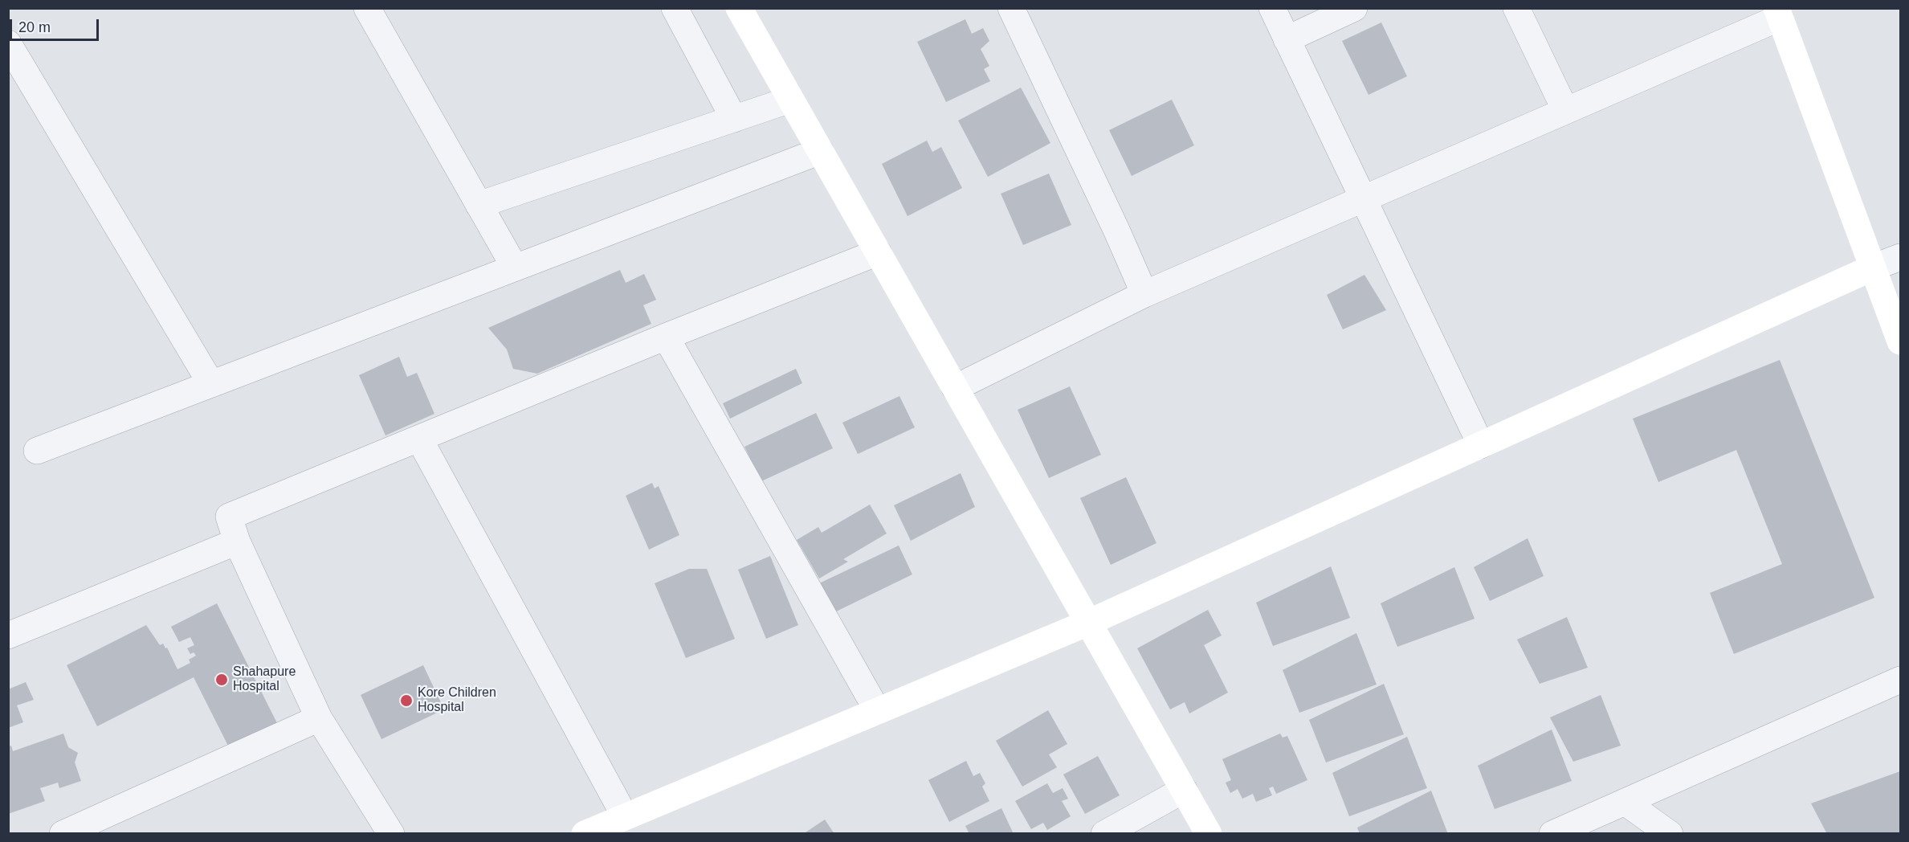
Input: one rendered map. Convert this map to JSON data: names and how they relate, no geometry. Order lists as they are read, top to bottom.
{
  "places": ["Shahapure Hospital", "Kore Children Hospital"],
  "scale_bar": "20 m"
}
